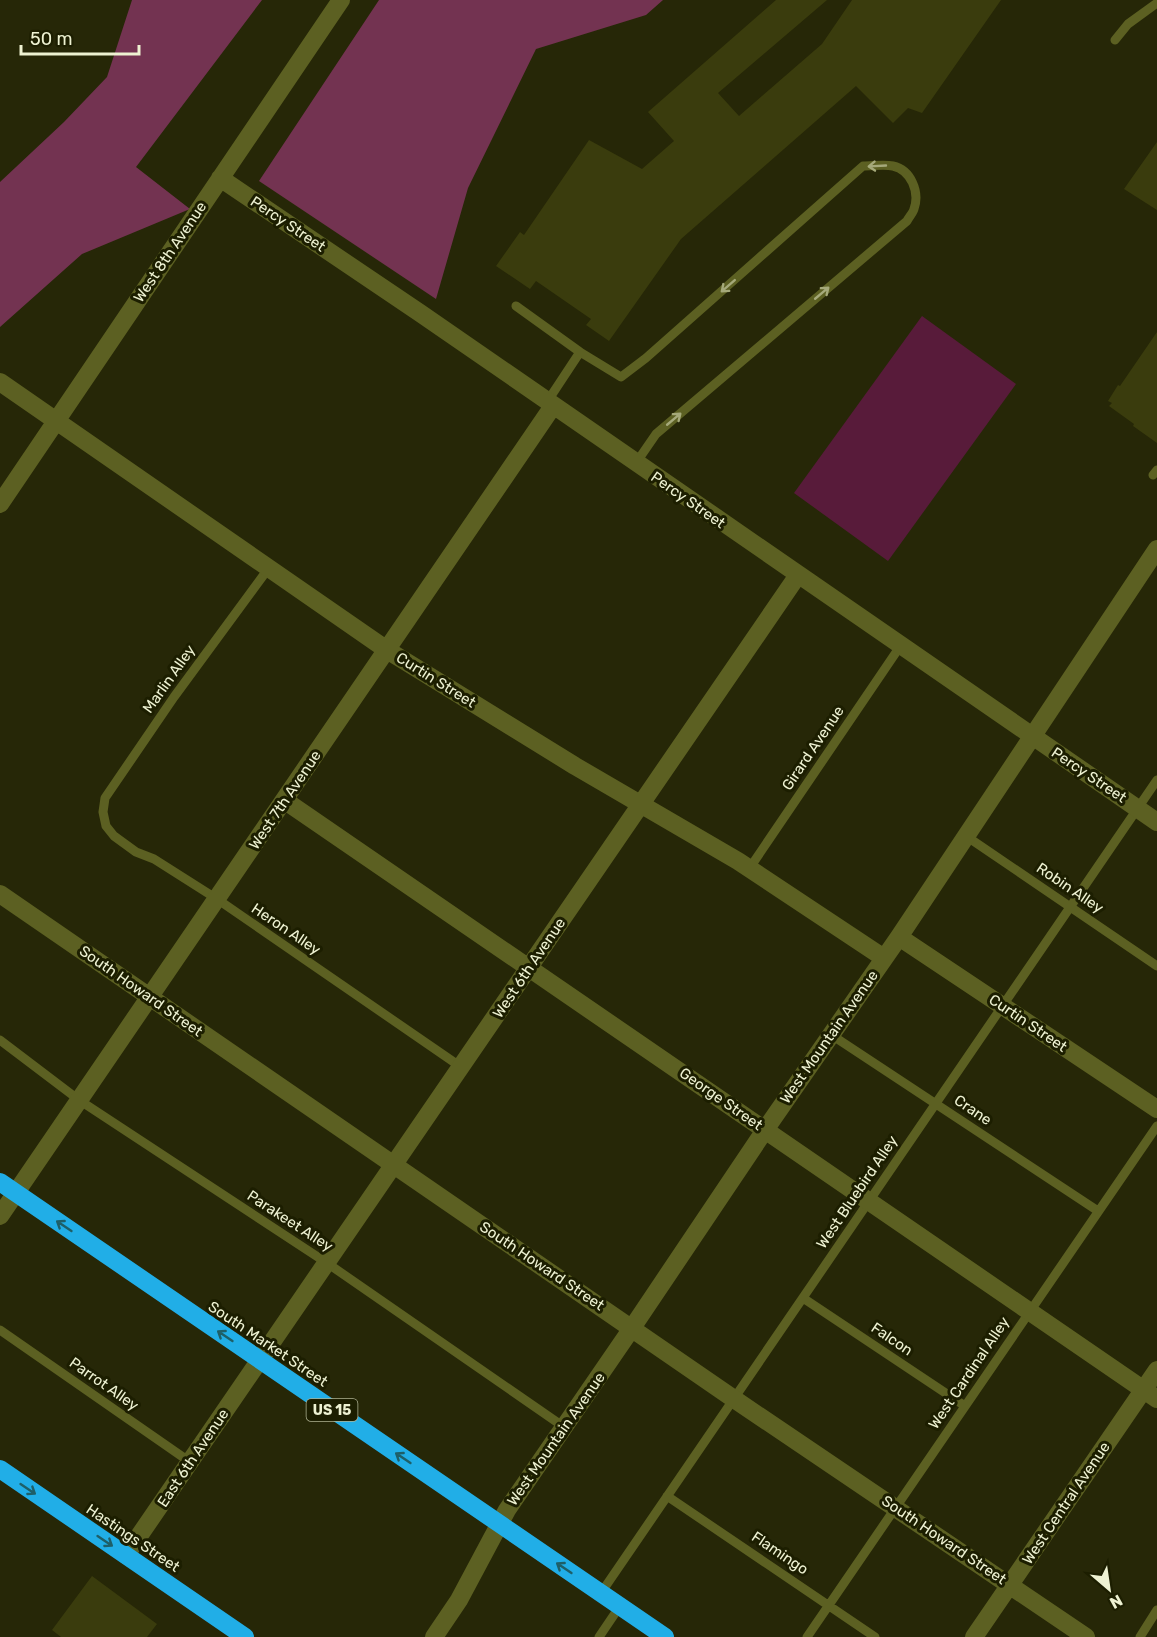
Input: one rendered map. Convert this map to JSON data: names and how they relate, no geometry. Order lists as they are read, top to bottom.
{
  "streets": {
    "highway": ["South Market Street", "US 15", "Hastings Street"],
    "street": [
      "Percy Street",
      "West 8th Avenue",
      "Curtin Street",
      "West 7th Avenue",
      "West 6th Avenue",
      "South Howard Street",
      "West Mountain Avenue",
      "George Street",
      "East 6th Avenue",
      "West Central Avenue"
    ],
    "lane": [
      "Marlin Alley",
      "Girard Avenue",
      "Robin Alley",
      "Heron Alley",
      "Crane",
      "West Bluebird Alley",
      "Parakeet Alley",
      "Falcon",
      "West Cardinal Alley",
      "Parrot Alley",
      "Flamingo"
    ]
  },
  "crossings": [
    ["Percy Street", "West 8th Avenue"],
    ["Percy Street", "Girard Avenue"],
    ["Percy Street", "West 7th Avenue"],
    ["Percy Street", "West 6th Avenue"],
    ["Percy Street", "West Mountain Avenue"],
    ["Percy Street", "West Bluebird Alley"],
    ["West 8th Avenue", "Curtin Street"],
    ["Marlin Alley", "Curtin Street"],
    ["Marlin Alley", "Heron Alley"],
    ["Curtin Street", "Girard Avenue"],
    ["Curtin Street", "West 7th Avenue"],
    ["Curtin Street", "West 6th Avenue"],
    ["Curtin Street", "West Mountain Avenue"],
    ["Curtin Street", "West Bluebird Alley"],
    ["West 7th Avenue", "Heron Alley"],
    ["West 7th Avenue", "South Howard Street"],
    ["West 7th Avenue", "George Street"],
    ["West 7th Avenue", "Parakeet Alley"],
    ["West 7th Avenue", "South Market Street"],
    ["Robin Alley", "West Mountain Avenue"],
    ["Robin Alley", "West Bluebird Alley"],
    ["Heron Alley", "West 6th Avenue"],
    ["West 6th Avenue", "South Howard Street"],
    ["West 6th Avenue", "George Street"],
    ["West 6th Avenue", "Parakeet Alley"],
    ["West 6th Avenue", "South Market Street"],
    ["West 6th Avenue", "East 6th Avenue"],
    ["South Howard Street", "West Mountain Avenue"],
    ["South Howard Street", "West Bluebird Alley"],
    ["South Howard Street", "West Cardinal Alley"],
    ["South Howard Street", "West Central Avenue"],
    ["West Mountain Avenue", "George Street"],
    ["West Mountain Avenue", "Crane"],
    ["West Mountain Avenue", "Parakeet Alley"],
    ["West Mountain Avenue", "South Market Street"],
    ["George Street", "West Bluebird Alley"],
    ["George Street", "West Cardinal Alley"],
    ["George Street", "West Central Avenue"],
    ["Crane", "West Bluebird Alley"],
    ["Crane", "West Cardinal Alley"],
    ["West Bluebird Alley", "Falcon"],
    ["West Bluebird Alley", "South Market Street"],
    ["West Bluebird Alley", "Flamingo"],
    ["Falcon", "West Cardinal Alley"],
    ["South Market Street", "East 6th Avenue"],
    ["West Cardinal Alley", "Flamingo"],
    ["Parrot Alley", "East 6th Avenue"],
    ["East 6th Avenue", "Hastings Street"]
  ],
  "one_way": ["South Market Street", "Hastings Street"],
  "scale_bar": "50 m",
  "north": "bottom right"
}
